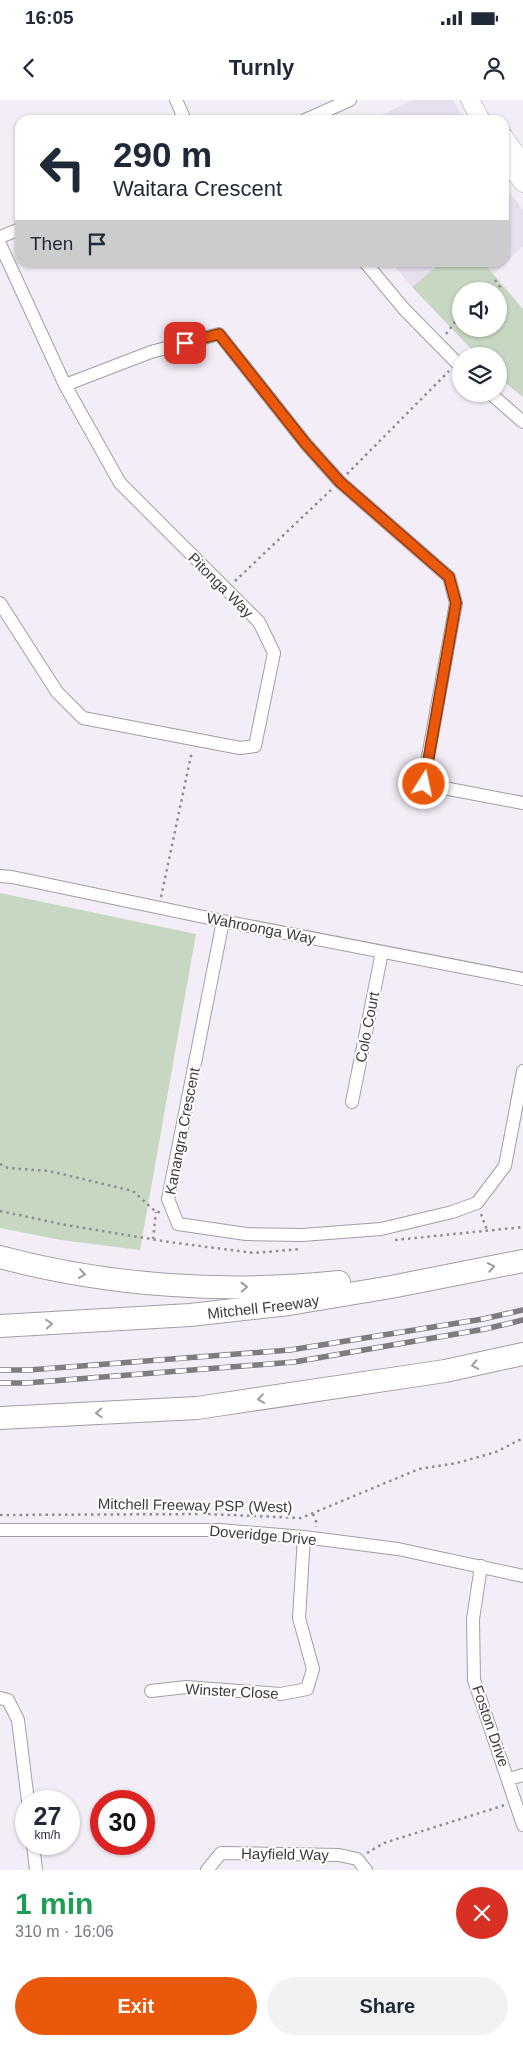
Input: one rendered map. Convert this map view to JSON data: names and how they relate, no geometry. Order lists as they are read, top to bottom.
{
  "streets": {
    "highway": ["Mitchell Freeway"],
    "street": [
      "Pitonga Way",
      "Wahroonga Way",
      "Colo Court",
      "Kanangra Crescent",
      "Doveridge Drive",
      "Winster Close",
      "Foston Drive",
      "Hayfield Way"
    ],
    "path": ["Mitchell Freeway PSP (West)"]
  },
  "crossings": [
    ["Wahroonga Way", "Colo Court"],
    ["Wahroonga Way", "Kanangra Crescent"],
    ["Doveridge Drive", "Winster Close"],
    ["Doveridge Drive", "Foston Drive"]
  ],
  "page": {
    "status": "16:05",
    "header": "Turnly",
    "turn": ["290 m", "Waitara Crescent"],
    "then": "Then",
    "speed": "27 km/h",
    "limit": "30",
    "heading": ["1 min", "310 m · 16:06"],
    "buttons": ["Exit", "Share"]
  }
}
